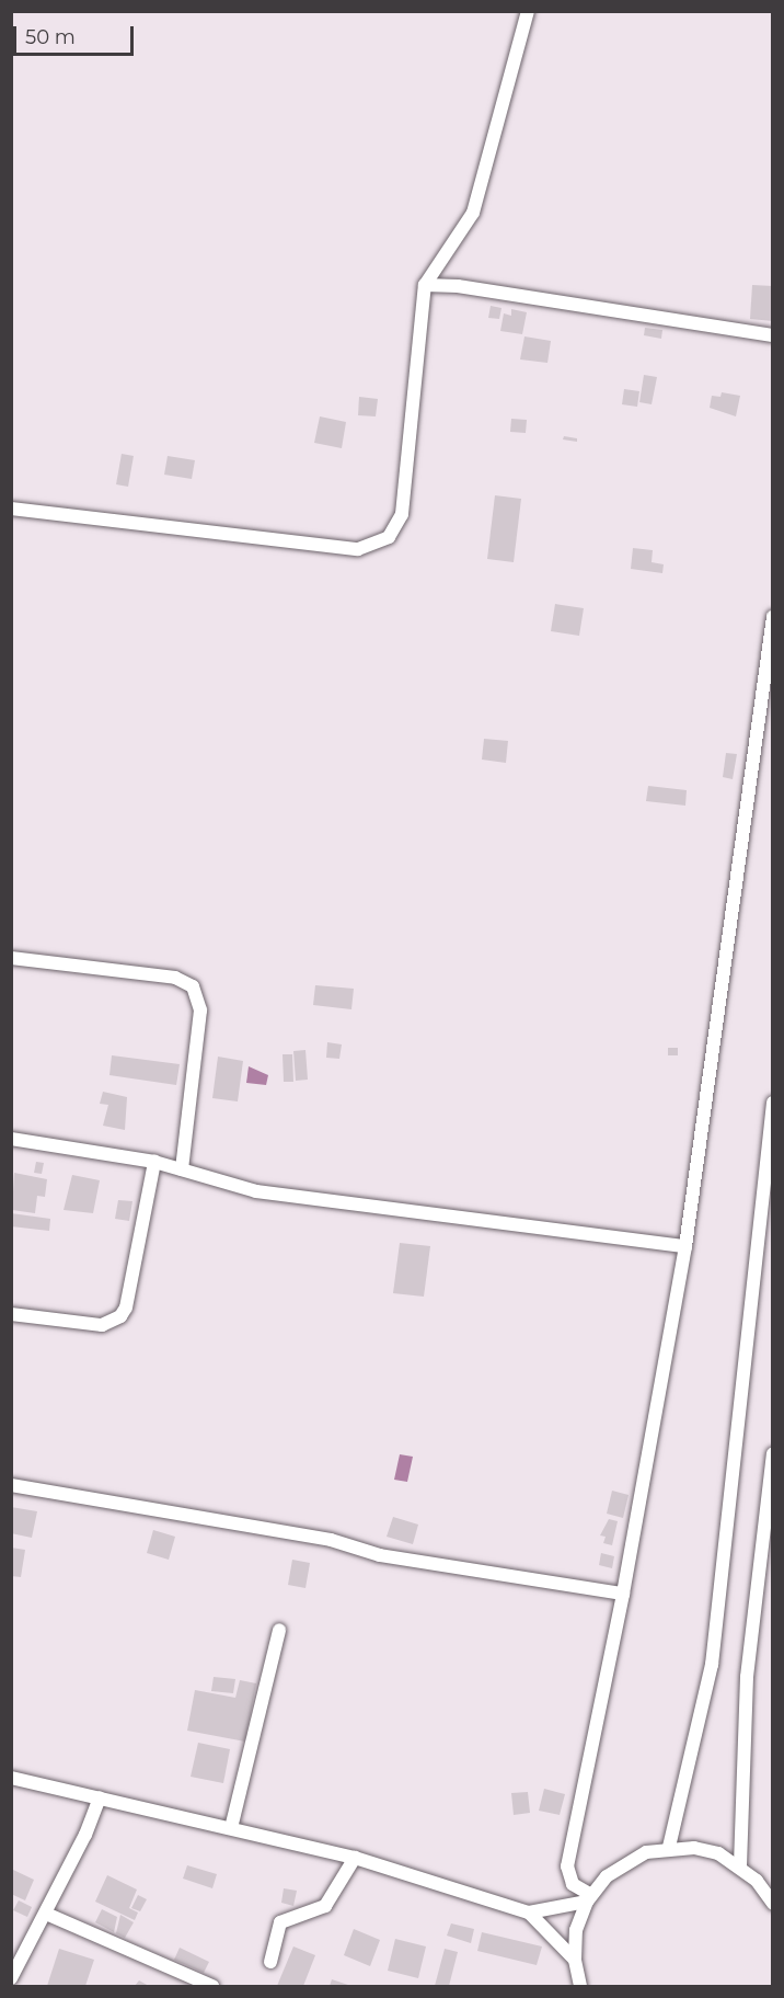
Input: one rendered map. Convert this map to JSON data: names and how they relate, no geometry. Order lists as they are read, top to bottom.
{
  "scale_bar": "50 m"
}
